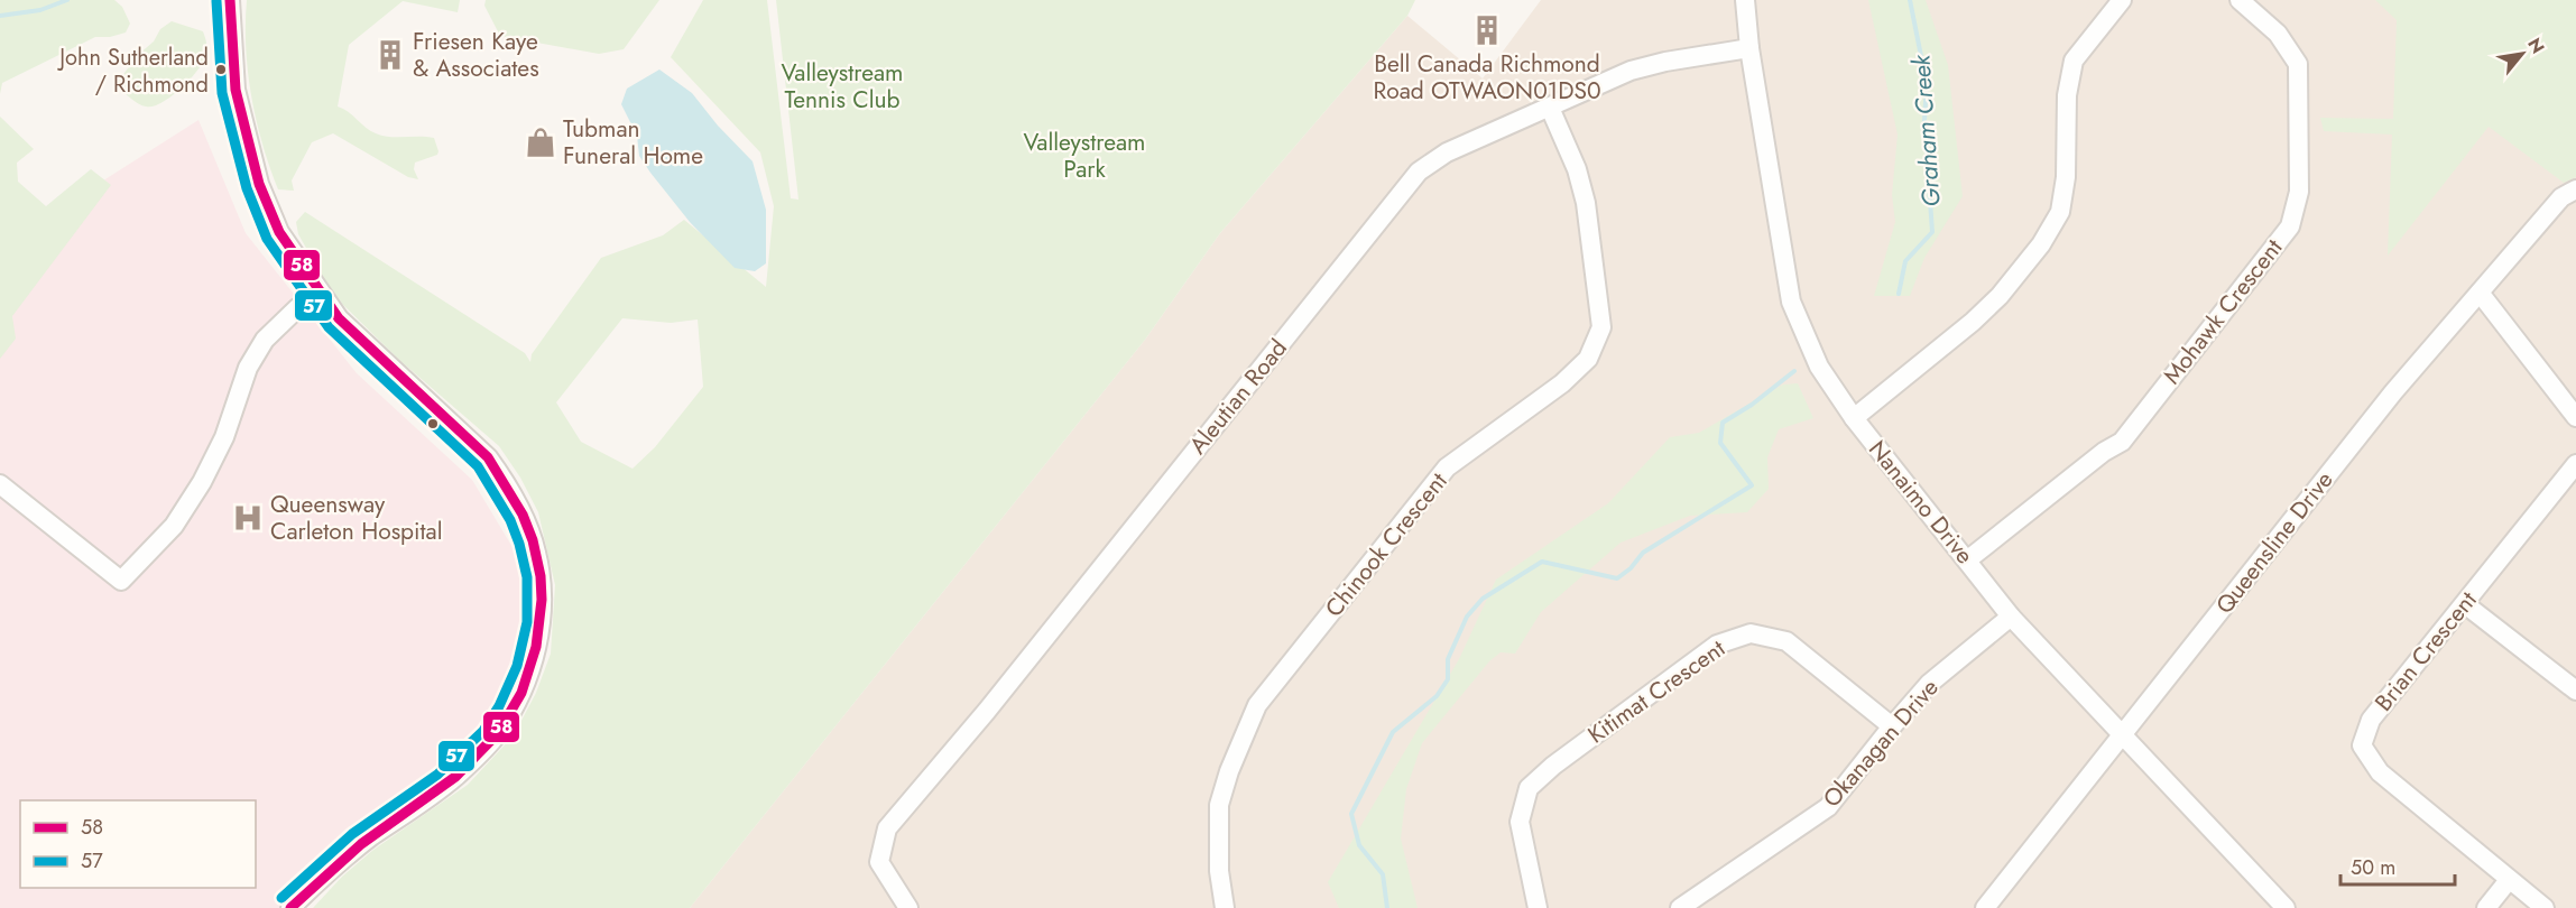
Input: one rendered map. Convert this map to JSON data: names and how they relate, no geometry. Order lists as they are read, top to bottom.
{
  "streets": {
    "street": [
      "Mohawk Crescent",
      "Aleutian Road",
      "Nanaimo Drive",
      "Queensline Drive",
      "Chinook Crescent",
      "Brian Crescent",
      "Kitimat Crescent",
      "Okanagan Drive"
    ]
  },
  "crossings": [
    ["Mohawk Crescent", "Nanaimo Drive"],
    ["Aleutian Road", "Nanaimo Drive"],
    ["Aleutian Road", "Chinook Crescent"],
    ["Nanaimo Drive", "Queensline Drive"],
    ["Nanaimo Drive", "Okanagan Drive"],
    ["Kitimat Crescent", "Okanagan Drive"]
  ],
  "water": ["Graham Creek"],
  "parks": ["Valleystream Tennis Club", "Valleystream Park"],
  "places": {
    "building": ["Bell Canada Richmond Road OTWAON01DS0", "Friesen Kaye & Associates"],
    "other": ["John Sutherland / Richmond"],
    "shop": ["Tubman Funeral Home"],
    "hospital": ["Queensway Carleton Hospital"]
  },
  "lines": ["transit line 58", "transit line 57"],
  "legend": ["58", "57"],
  "scale_bar": "50 m",
  "north": "top right"
}
